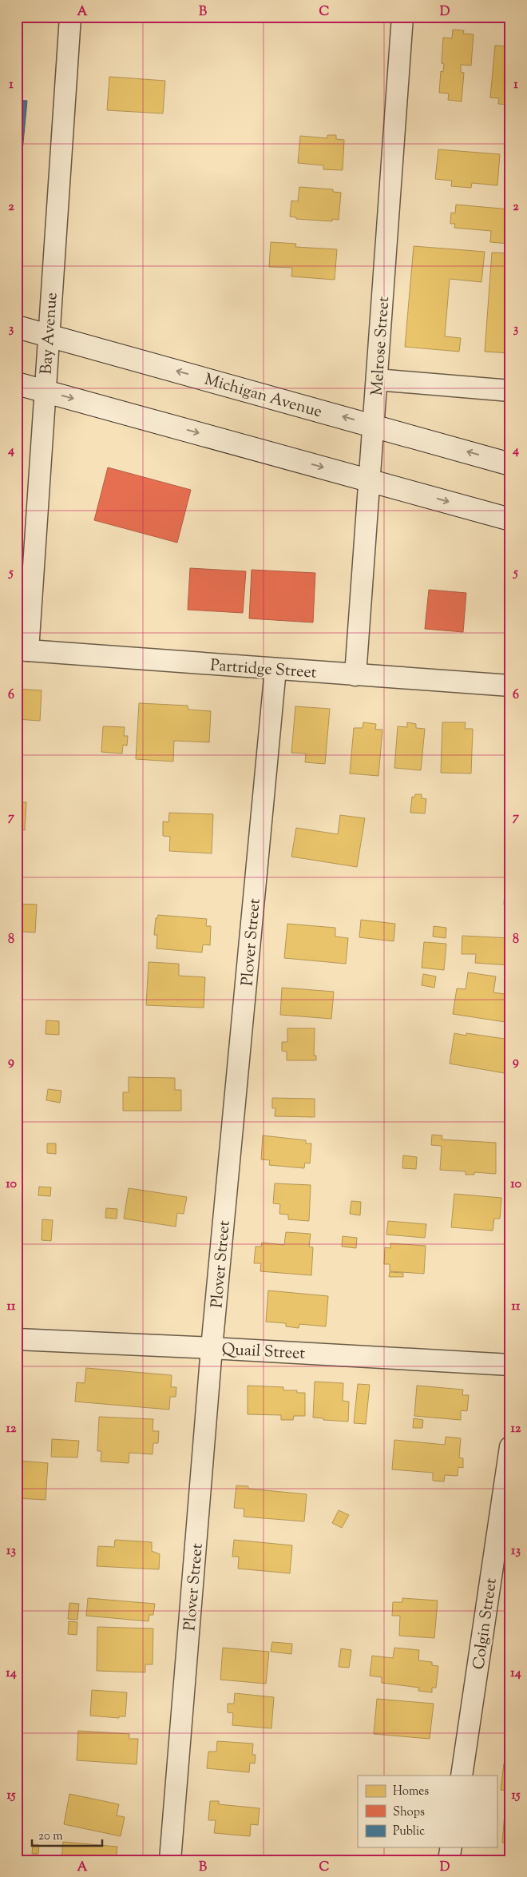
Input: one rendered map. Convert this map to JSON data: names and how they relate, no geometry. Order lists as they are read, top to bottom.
{
  "streets": {
    "main road": ["Michigan Avenue"],
    "street": [
      "Bay Avenue",
      "Melrose Street",
      "Partridge Street",
      "Plover Street",
      "Quail Street",
      "Colgin Street"
    ]
  },
  "crossings": [
    ["Bay Avenue", "Michigan Avenue"],
    ["Bay Avenue", "Partridge Street"],
    ["Melrose Street", "Michigan Avenue"],
    ["Melrose Street", "Partridge Street"],
    ["Partridge Street", "Plover Street"],
    ["Plover Street", "Quail Street"]
  ],
  "legend": ["Homes", "Shops", "Public"],
  "scale_bar": "20 m",
  "grid": {
    "columns": [
      "A",
      "B",
      "C",
      "D"
    ],
    "rows": [
      "1",
      "2",
      "3",
      "4",
      "5",
      "6",
      "7",
      "8",
      "9",
      "10",
      "11",
      "12",
      "13",
      "14",
      "15"
    ]
  }
}
